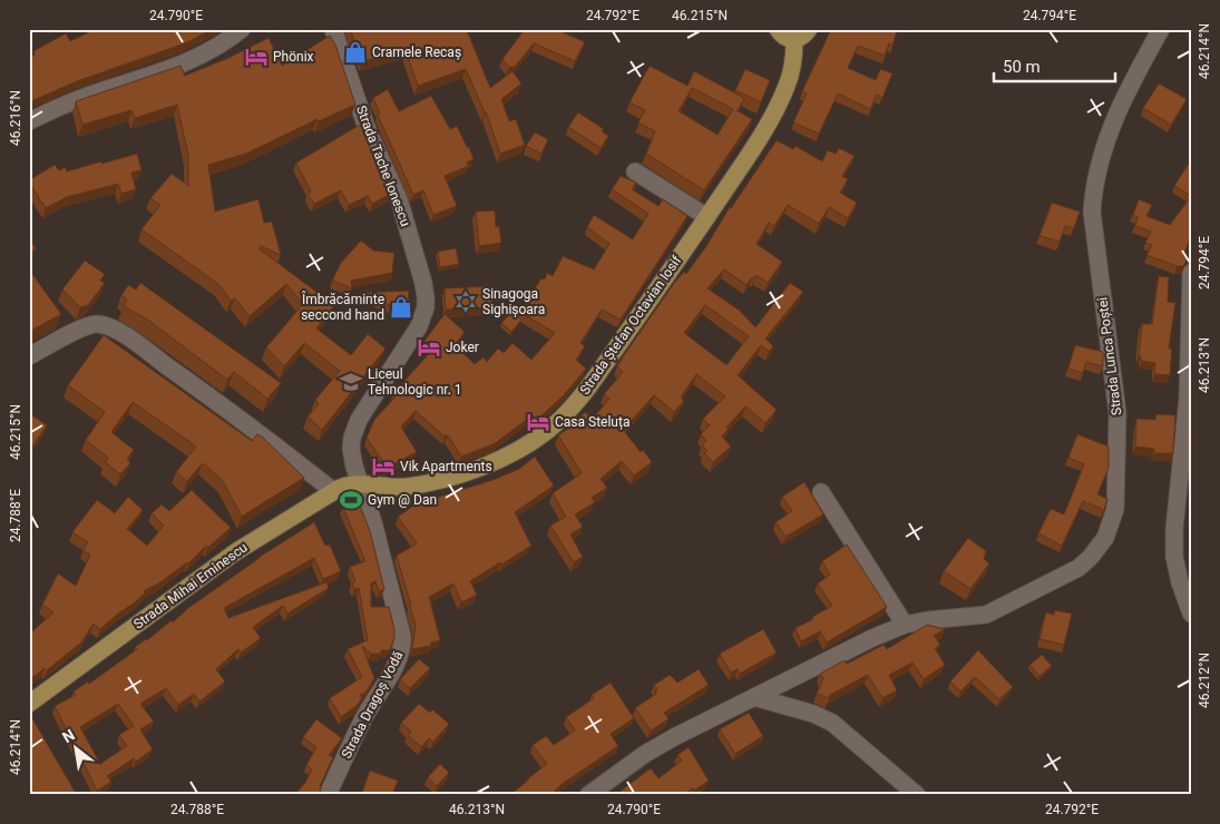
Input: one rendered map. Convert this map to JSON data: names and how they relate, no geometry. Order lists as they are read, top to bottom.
{
  "streets": {
    "main road": ["Strada Ștefan Octavian Iosif", "Strada Mihai Eminescu"],
    "street": ["Strada Tache Ionescu", "Strada Lunca Poștei", "Strada Dragoș Vodă"]
  },
  "crossings": [
    ["Strada Tache Ionescu", "Strada Ștefan Octavian Iosif"],
    ["Strada Tache Ionescu", "Strada Mihai Eminescu"],
    ["Strada Tache Ionescu", "Strada Dragoș Vodă"],
    ["Strada Ștefan Octavian Iosif", "Strada Mihai Eminescu"],
    ["Strada Ștefan Octavian Iosif", "Strada Dragoș Vodă"],
    ["Strada Mihai Eminescu", "Strada Dragoș Vodă"]
  ],
  "places": {
    "shop": ["Cramele Recaș", "Îmbrăcăminte seccond hand"],
    "hotel": [
      "Phönix",
      "Joker",
      "Casa Steluța",
      "Vik Apartments"
    ],
    "synagogue": ["Sinagoga Sighișoara"],
    "school or university": ["Liceul Tehnologic nr. 1"],
    "sports": ["Gym @ Dan"]
  },
  "scale_bar": "50 m",
  "north": "top left",
  "coordinates": [
    "24.790°E",
    "24.792°E",
    "46.215°N",
    "24.794°E",
    "46.214°N",
    "46.216°N",
    "46.213°N",
    "24.788°E",
    "46.212°N"
  ]
}
